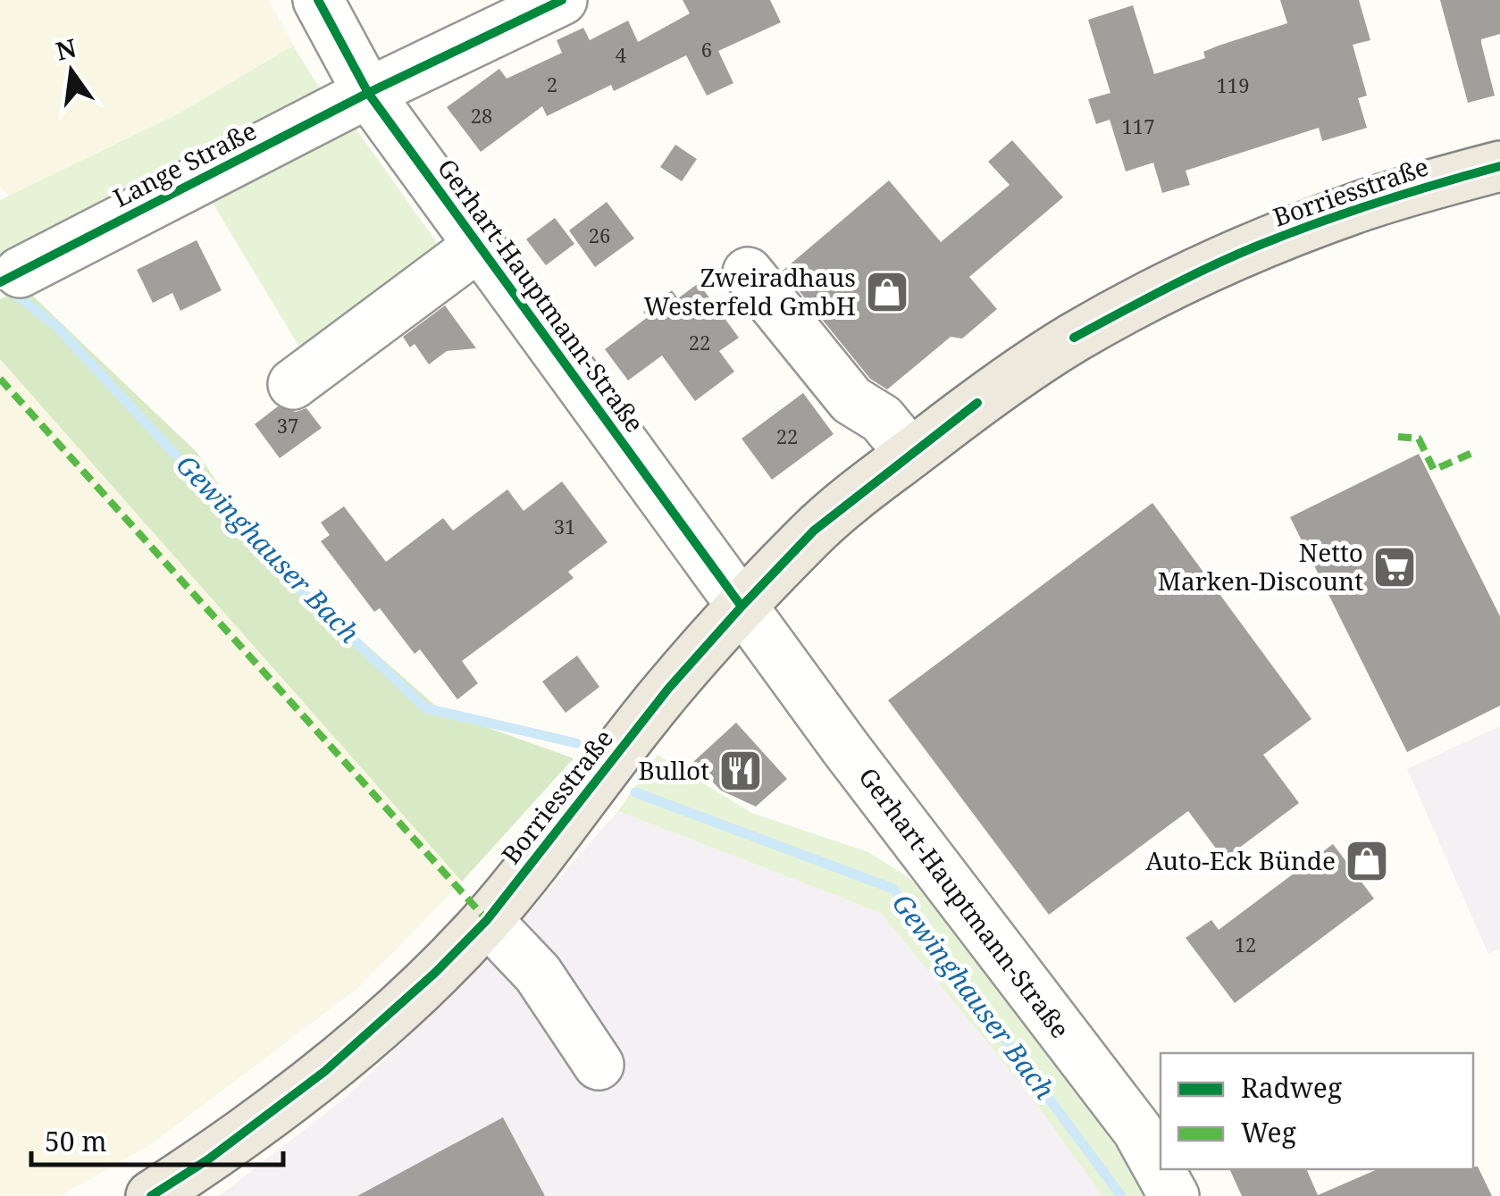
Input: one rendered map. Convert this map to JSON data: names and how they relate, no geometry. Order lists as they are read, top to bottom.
{
  "streets": {
    "main road": ["Borriesstraße"],
    "street": ["Lange Straße", "Gerhart-Hauptmann-Straße"]
  },
  "crossings": [
    ["Lange Straße", "Gerhart-Hauptmann-Straße"],
    ["Borriesstraße", "Gerhart-Hauptmann-Straße"]
  ],
  "water": ["Gewinghauser Bach"],
  "places": {
    "shop": ["Zweiradhaus Westerfeld GmbH", "Auto-Eck Bünde"],
    "supermarket": ["Netto Marken-Discount"],
    "restaurant": ["Bullot"]
  },
  "house_numbers": [
    "6",
    "4",
    "2",
    "119",
    "28",
    "117",
    "26",
    "22",
    "37",
    "22",
    "31",
    "12"
  ],
  "legend": ["Radweg", "Weg"],
  "scale_bar": "50 m",
  "north": "top"
}
